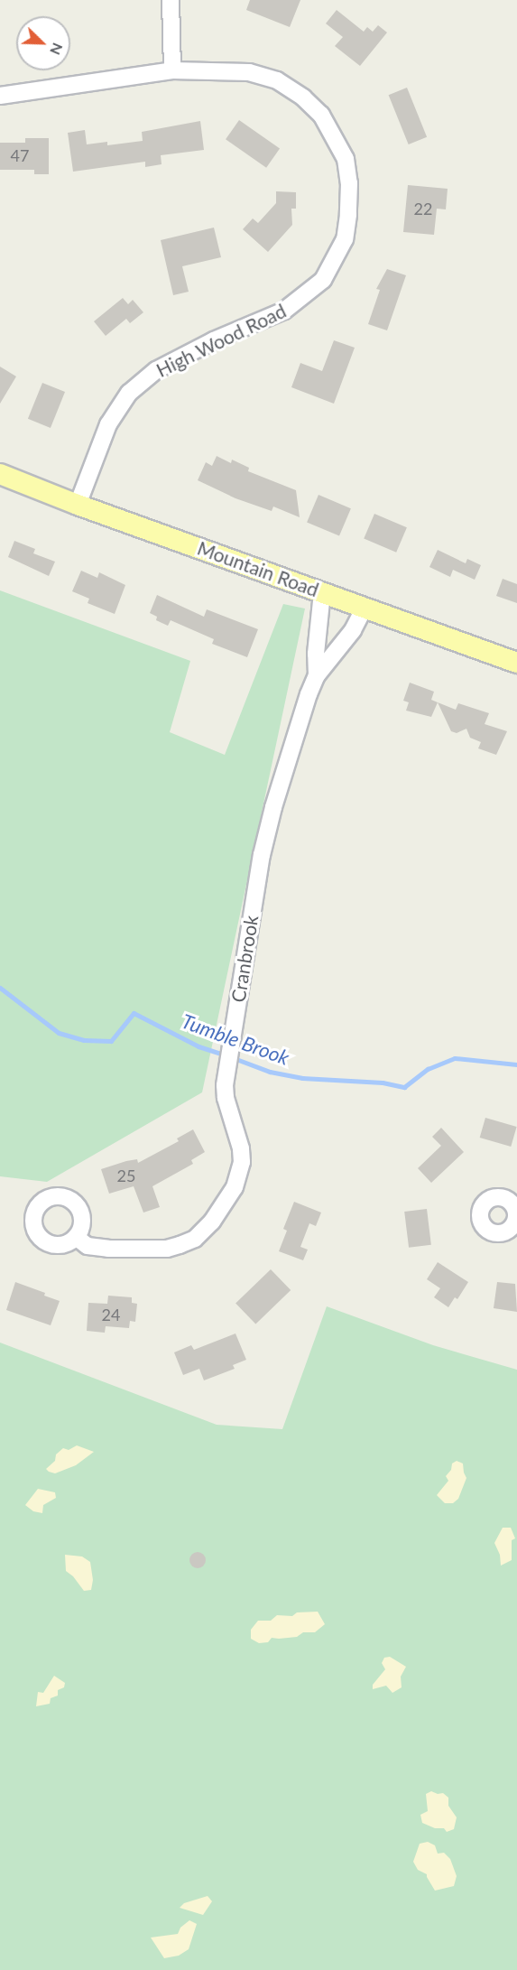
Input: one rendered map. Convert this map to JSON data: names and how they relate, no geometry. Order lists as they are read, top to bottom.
{
  "streets": {
    "main road": ["Mountain Road"],
    "street": ["High Wood Road", "Cranbrook"]
  },
  "crossings": [
    ["High Wood Road", "Mountain Road"],
    ["Mountain Road", "Cranbrook"]
  ],
  "water": ["Tumble Brook"],
  "house_numbers": [
    "47",
    "22",
    "25",
    "24"
  ],
  "north": "bottom right"
}
